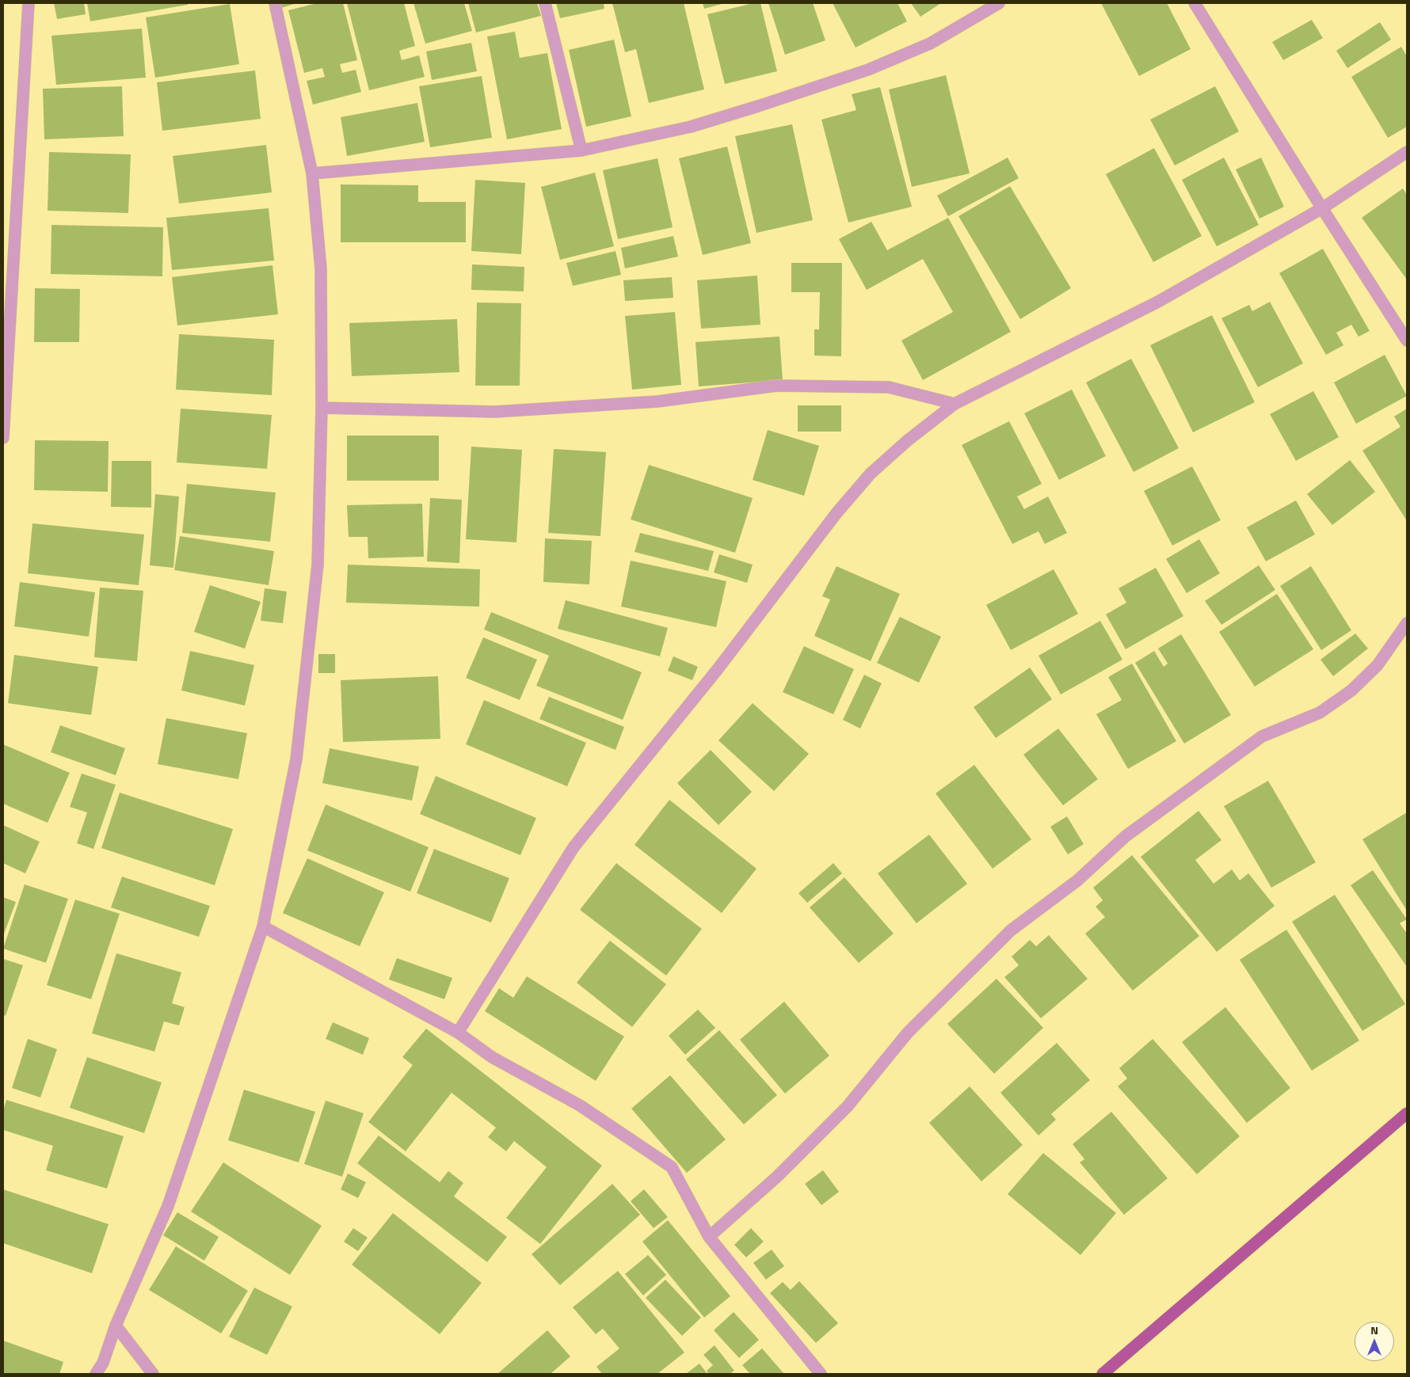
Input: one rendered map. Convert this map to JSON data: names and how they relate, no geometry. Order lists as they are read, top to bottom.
{
  "north": "top"
}
